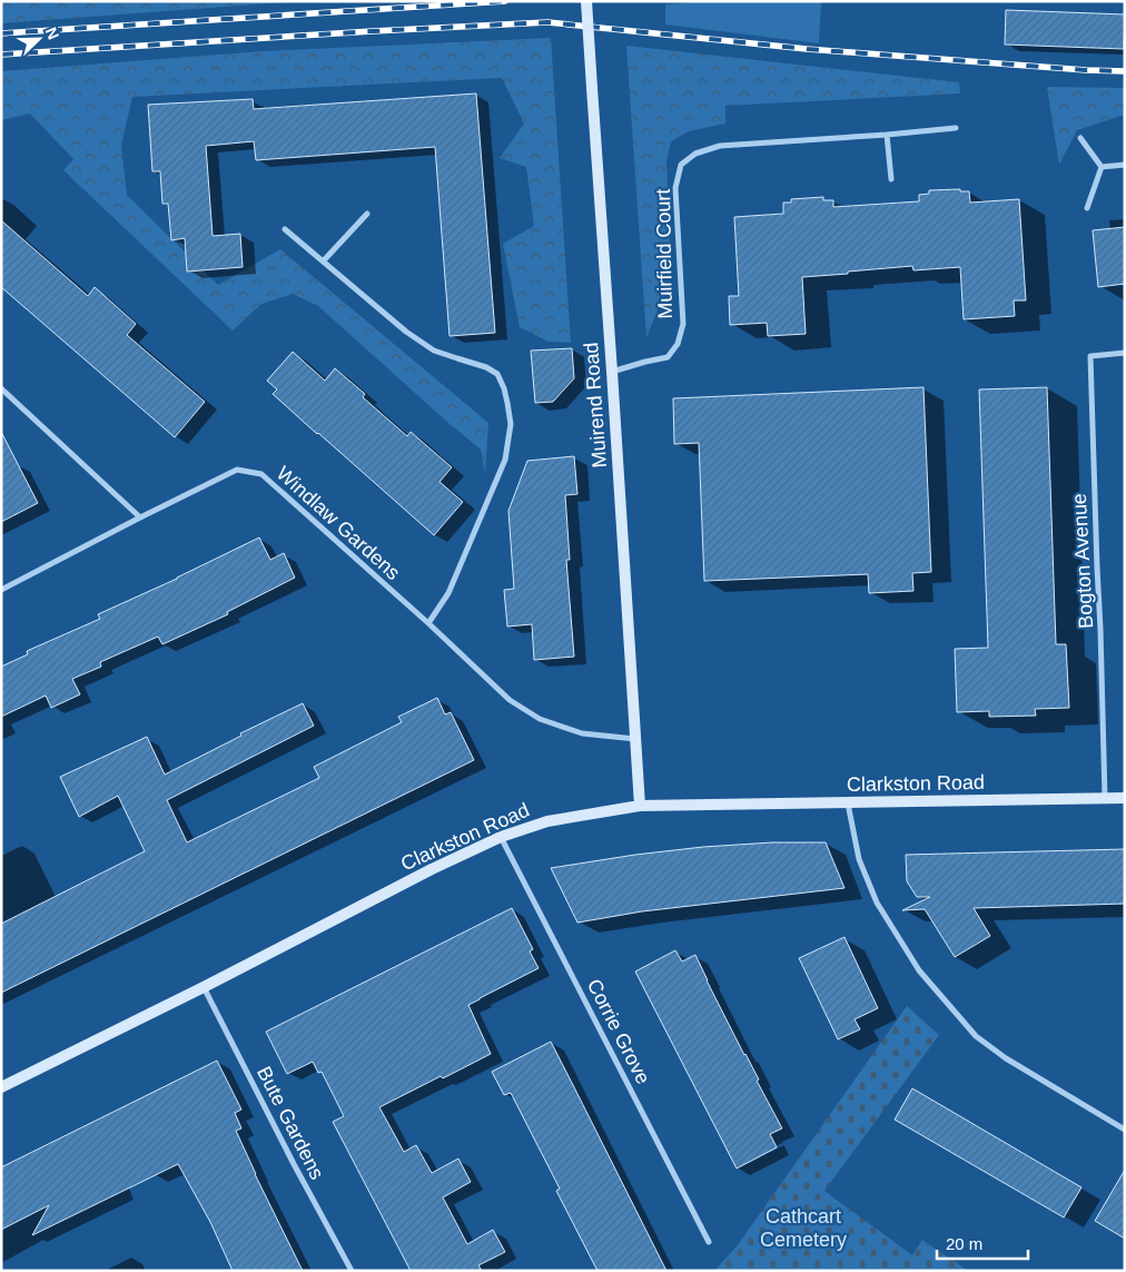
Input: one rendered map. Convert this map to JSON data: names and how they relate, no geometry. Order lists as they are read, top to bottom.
{
  "streets": {
    "main road": ["Muirend Road", "Clarkston Road"],
    "street": [
      "Muirfield Court",
      "Windlaw Gardens",
      "Bogton Avenue",
      "Corrie Grove",
      "Bute Gardens"
    ]
  },
  "crossings": [
    ["Muirfield Court", "Muirend Road"],
    ["Muirend Road", "Windlaw Gardens"],
    ["Muirend Road", "Clarkston Road"],
    ["Bogton Avenue", "Clarkston Road"],
    ["Clarkston Road", "Corrie Grove"],
    ["Clarkston Road", "Bute Gardens"]
  ],
  "parks": ["Cathcart Cemetery"],
  "scale_bar": "20 m",
  "north": "top right"
}
